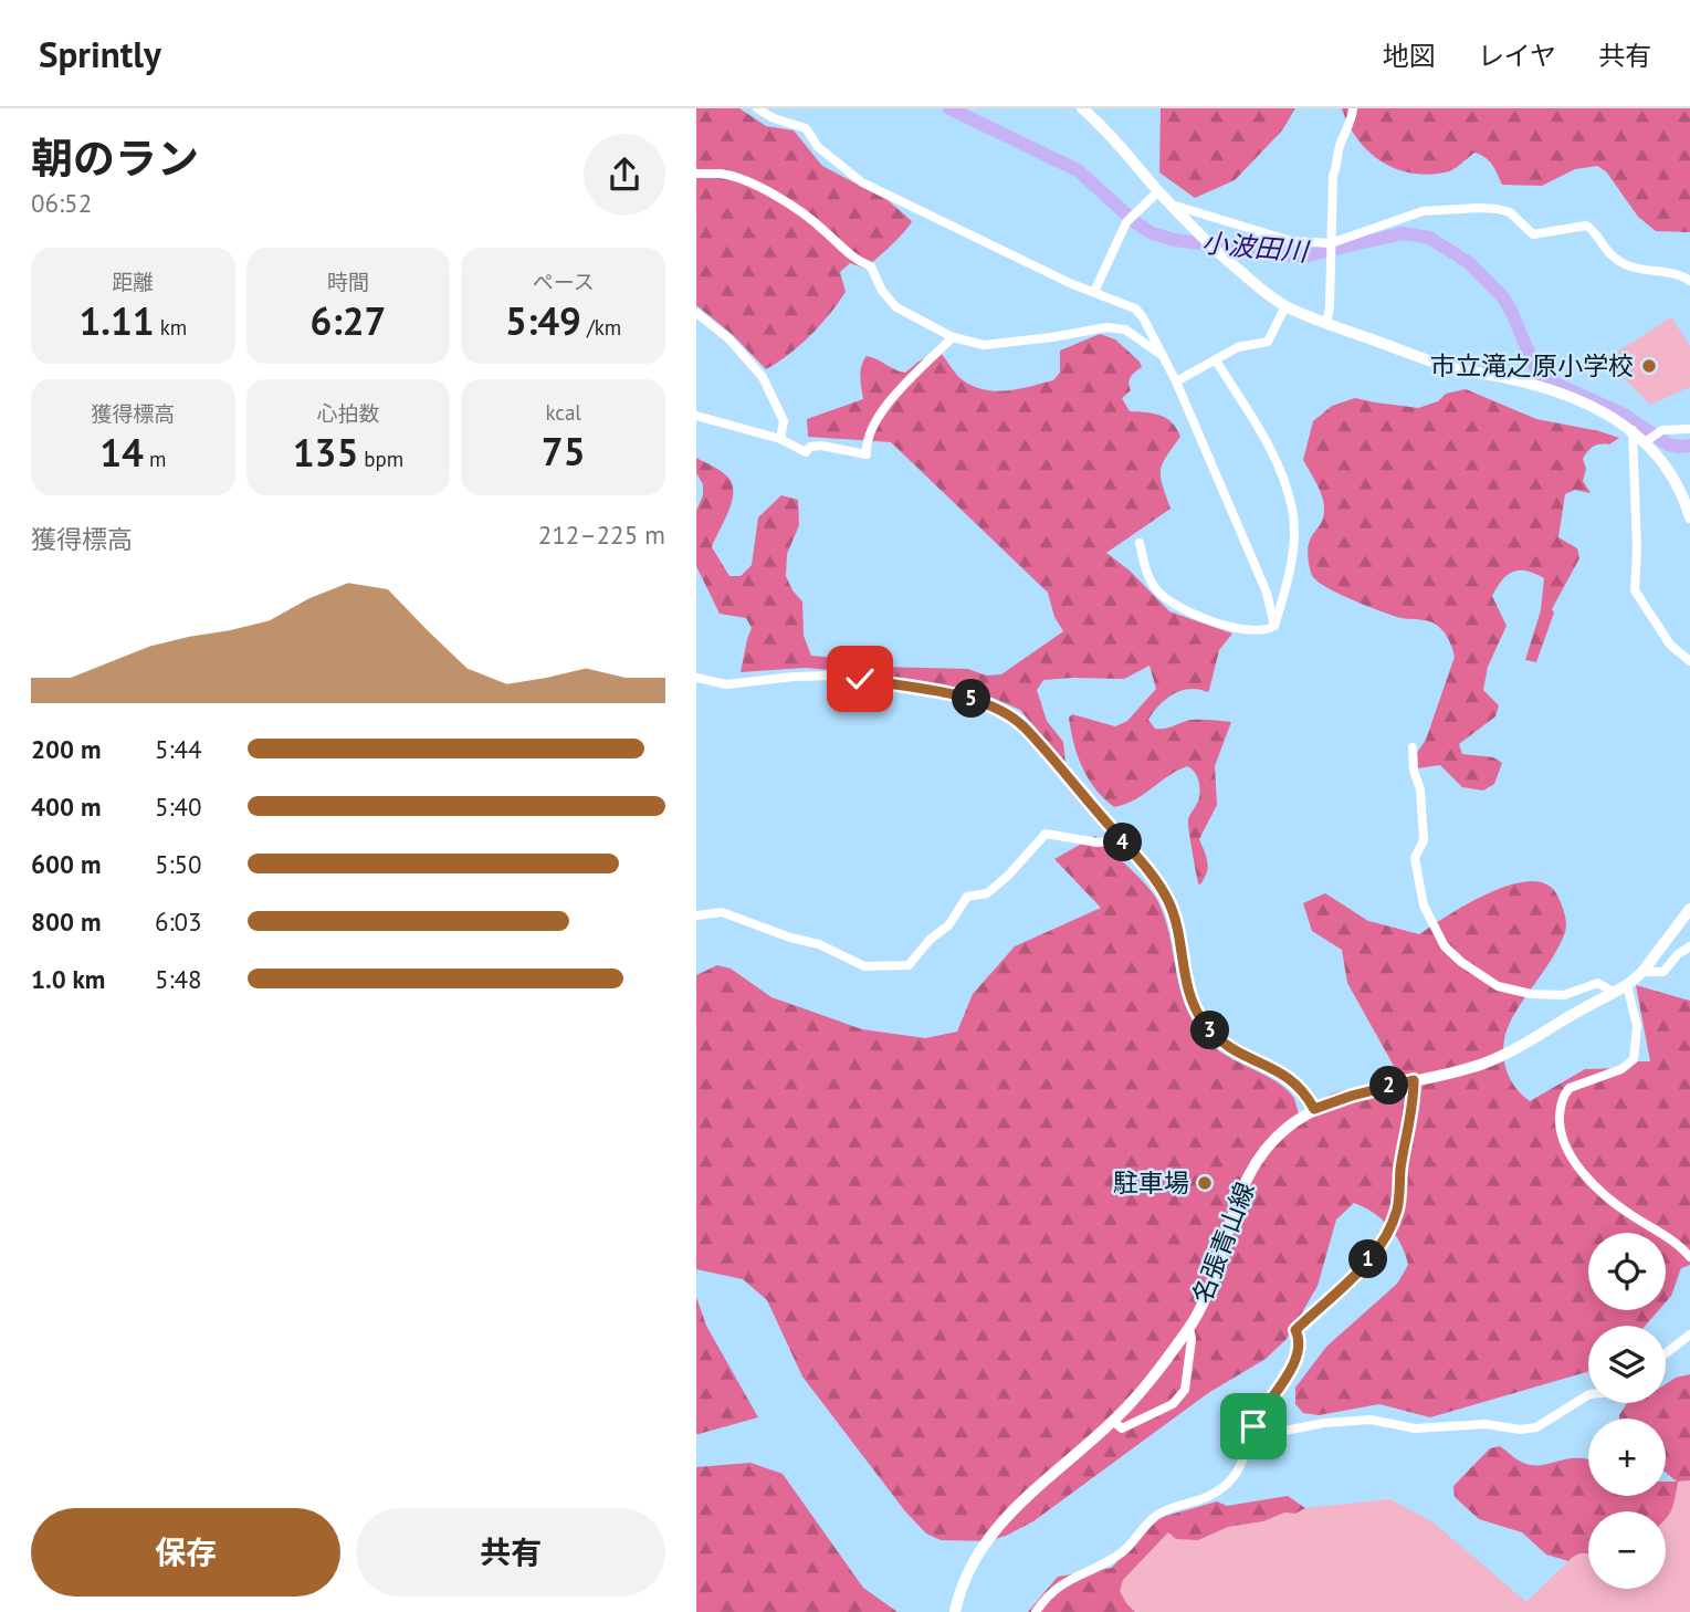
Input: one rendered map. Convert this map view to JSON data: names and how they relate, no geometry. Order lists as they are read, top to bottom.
{
  "streets": {
    "main road": ["名張青山線"]
  },
  "water": ["小波田川"],
  "places": ["市立滝之原小学校", "駐車場"],
  "page": {
    "header": "Sprintly",
    "nav": ["地図", "レイヤ", "共有"],
    "heading": ["朝のラン", "06:52"],
    "stats": [
      ["距離", "1.11 km"],
      ["時間", "6:27"],
      ["ペース", "5:49 /km"],
      ["獲得標高", "14 m"],
      ["心拍数", "135 bpm"],
      ["kcal", "75"]
    ],
    "chart": ["獲得標高", "212–225 m"],
    "pins": [
      "5",
      "4",
      "3",
      "2",
      "1"
    ],
    "list": [
      {
        "name": "200 m",
        "note": "5:44"
      },
      {
        "name": "400 m",
        "note": "5:40"
      },
      {
        "name": "600 m",
        "note": "5:50"
      },
      {
        "name": "800 m",
        "note": "6:03"
      },
      {
        "name": "1.0 km",
        "note": "5:48"
      }
    ],
    "map_buttons": ["+", "−"],
    "buttons": ["保存", "共有"]
  }
}
